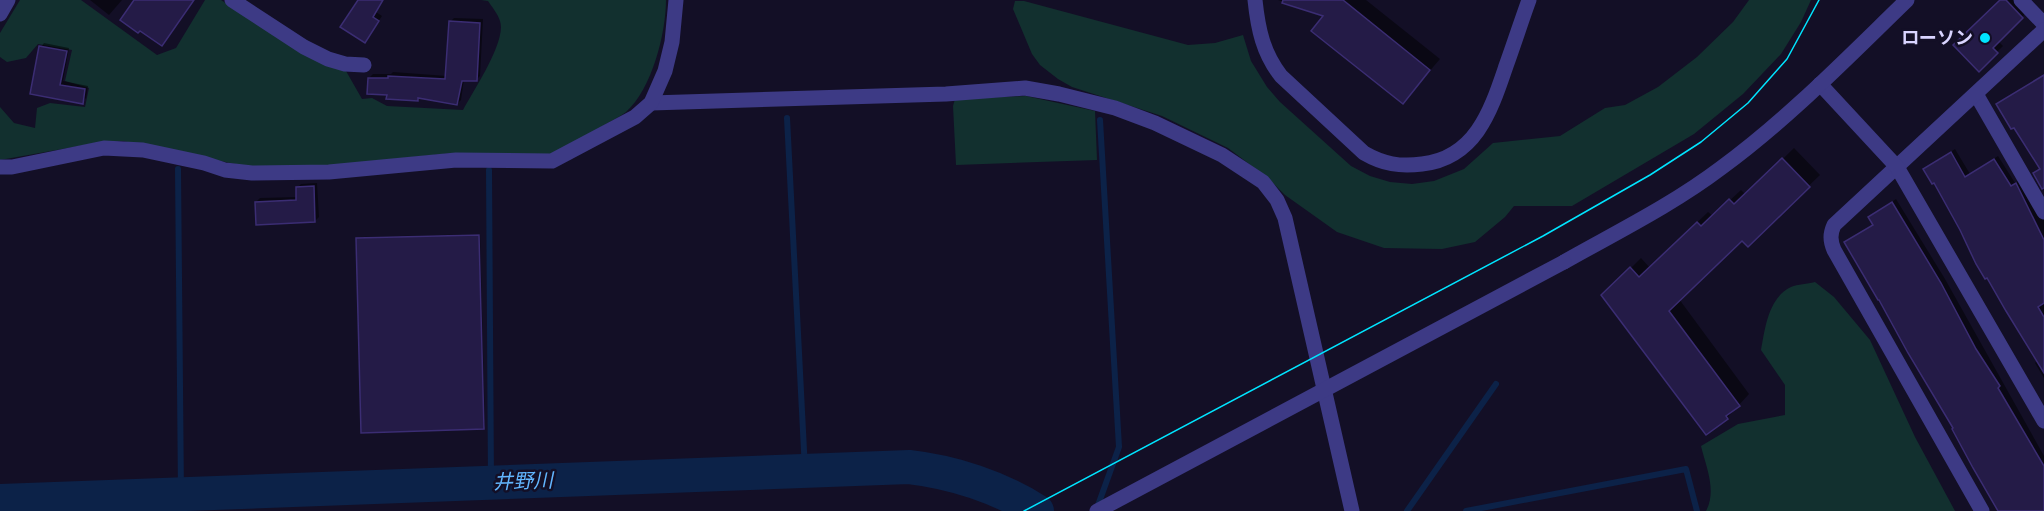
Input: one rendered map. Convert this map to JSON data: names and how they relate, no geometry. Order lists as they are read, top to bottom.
{
  "water": ["井野川"],
  "places": ["ローソン"]
}
